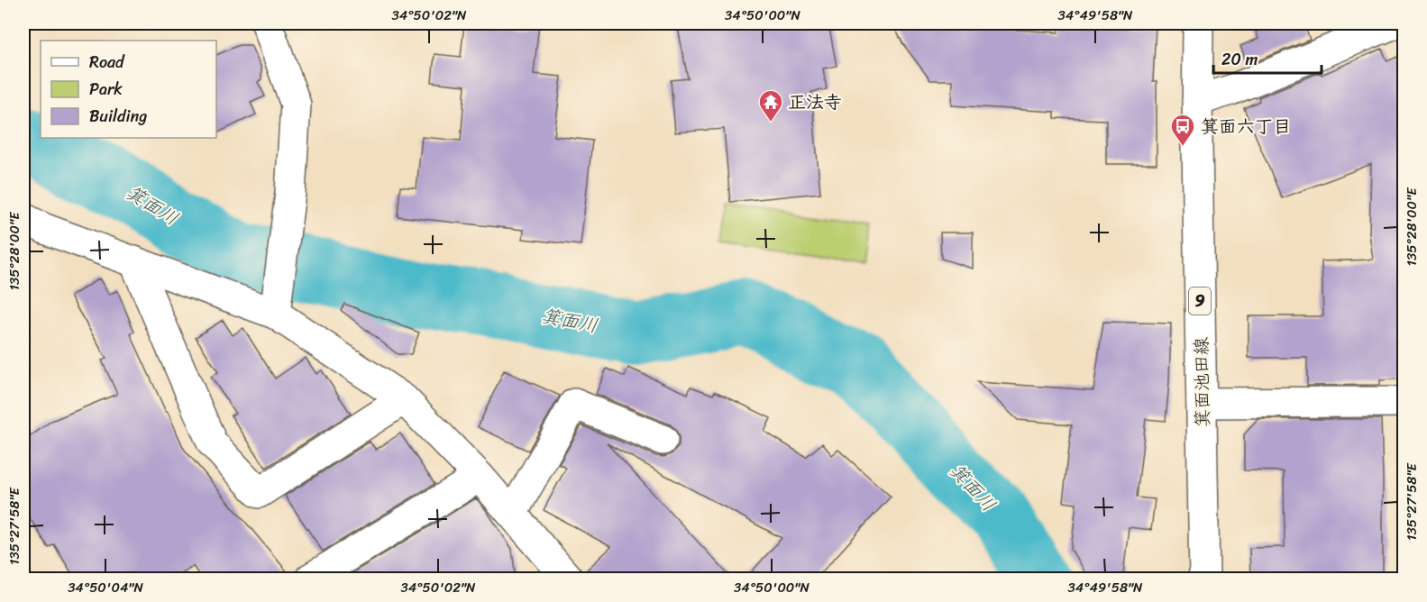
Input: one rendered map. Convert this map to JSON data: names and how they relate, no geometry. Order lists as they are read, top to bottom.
{
  "streets": {
    "street": ["9", "箕面池田線"]
  },
  "water": ["箕面川"],
  "places": {
    "temple": ["正法寺"],
    "bus stop": ["箕面六丁目"]
  },
  "legend": ["Road", "Park", "Building"],
  "scale_bar": "20 m",
  "coordinates": [
    "34°50'02\"N",
    "34°50'00\"N",
    "34°49'58\"N",
    "135°28'00\"E",
    "135°27'58\"E",
    "34°50'04\"N"
  ]
}
